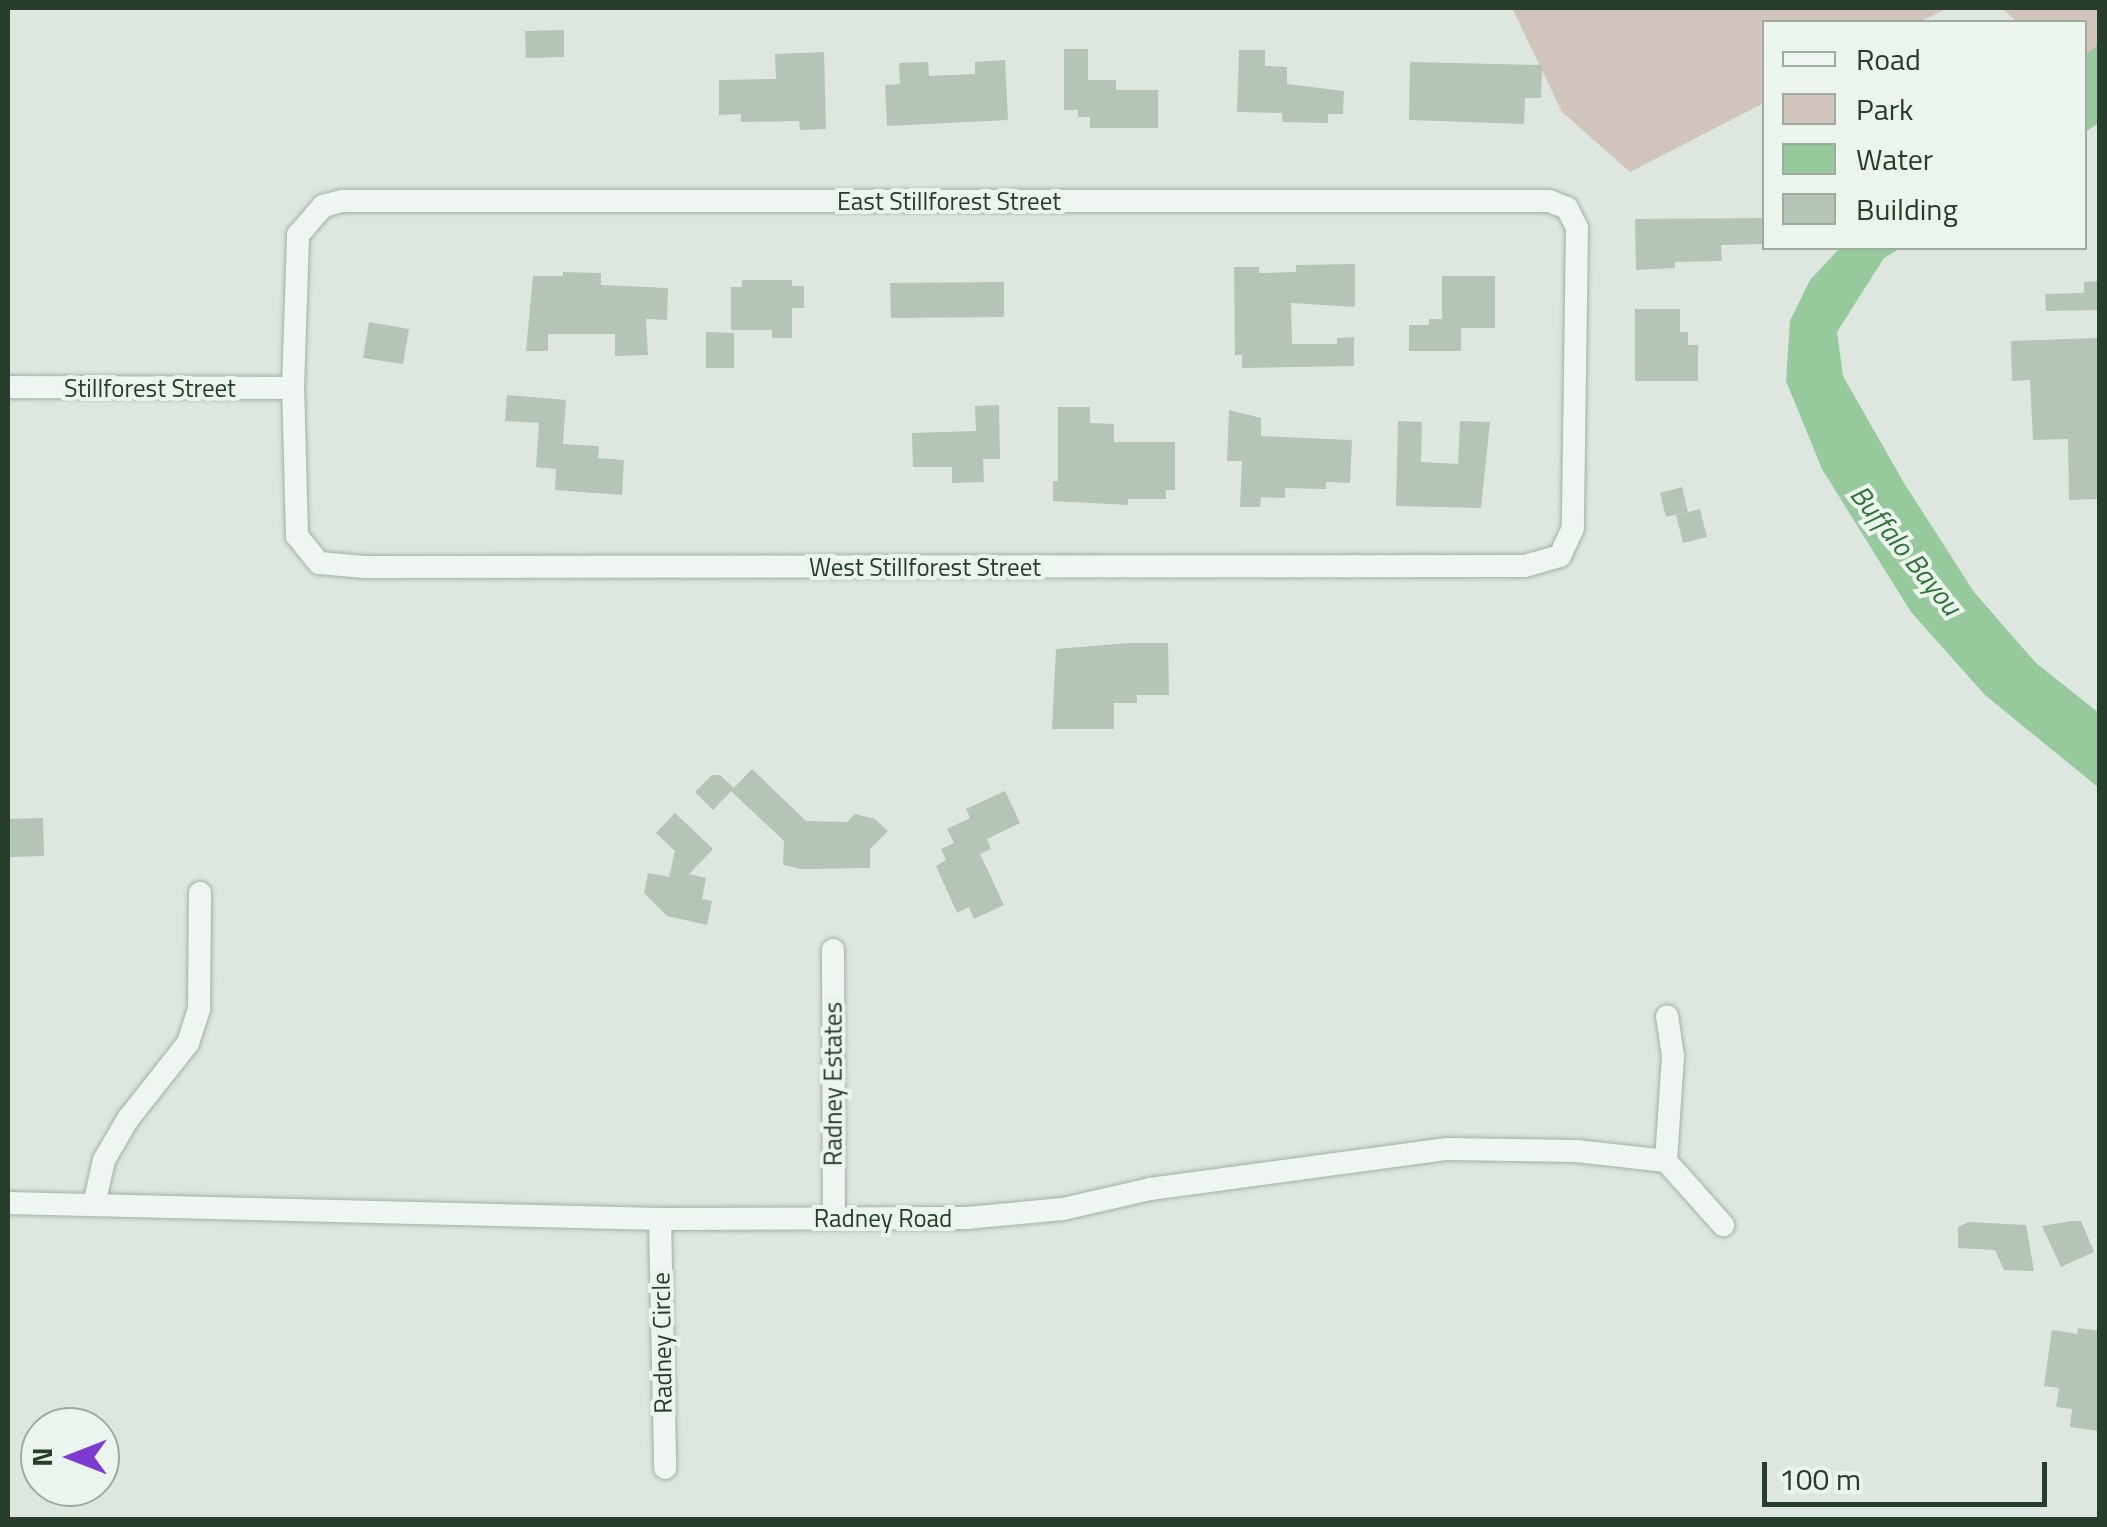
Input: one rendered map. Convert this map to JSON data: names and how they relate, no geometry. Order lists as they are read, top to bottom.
{
  "streets": {
    "street": [
      "East Stillforest Street",
      "Stillforest Street",
      "West Stillforest Street",
      "Radney Estates",
      "Radney Road",
      "Radney Circle"
    ]
  },
  "crossings": [
    ["East Stillforest Street", "Stillforest Street"],
    ["East Stillforest Street", "West Stillforest Street"],
    ["Stillforest Street", "West Stillforest Street"],
    ["Radney Estates", "Radney Road"],
    ["Radney Road", "Radney Circle"]
  ],
  "water": ["Buffalo Bayou"],
  "legend": [
    "Road",
    "Park",
    "Water",
    "Building"
  ],
  "scale_bar": "100 m",
  "north": "left"
}
